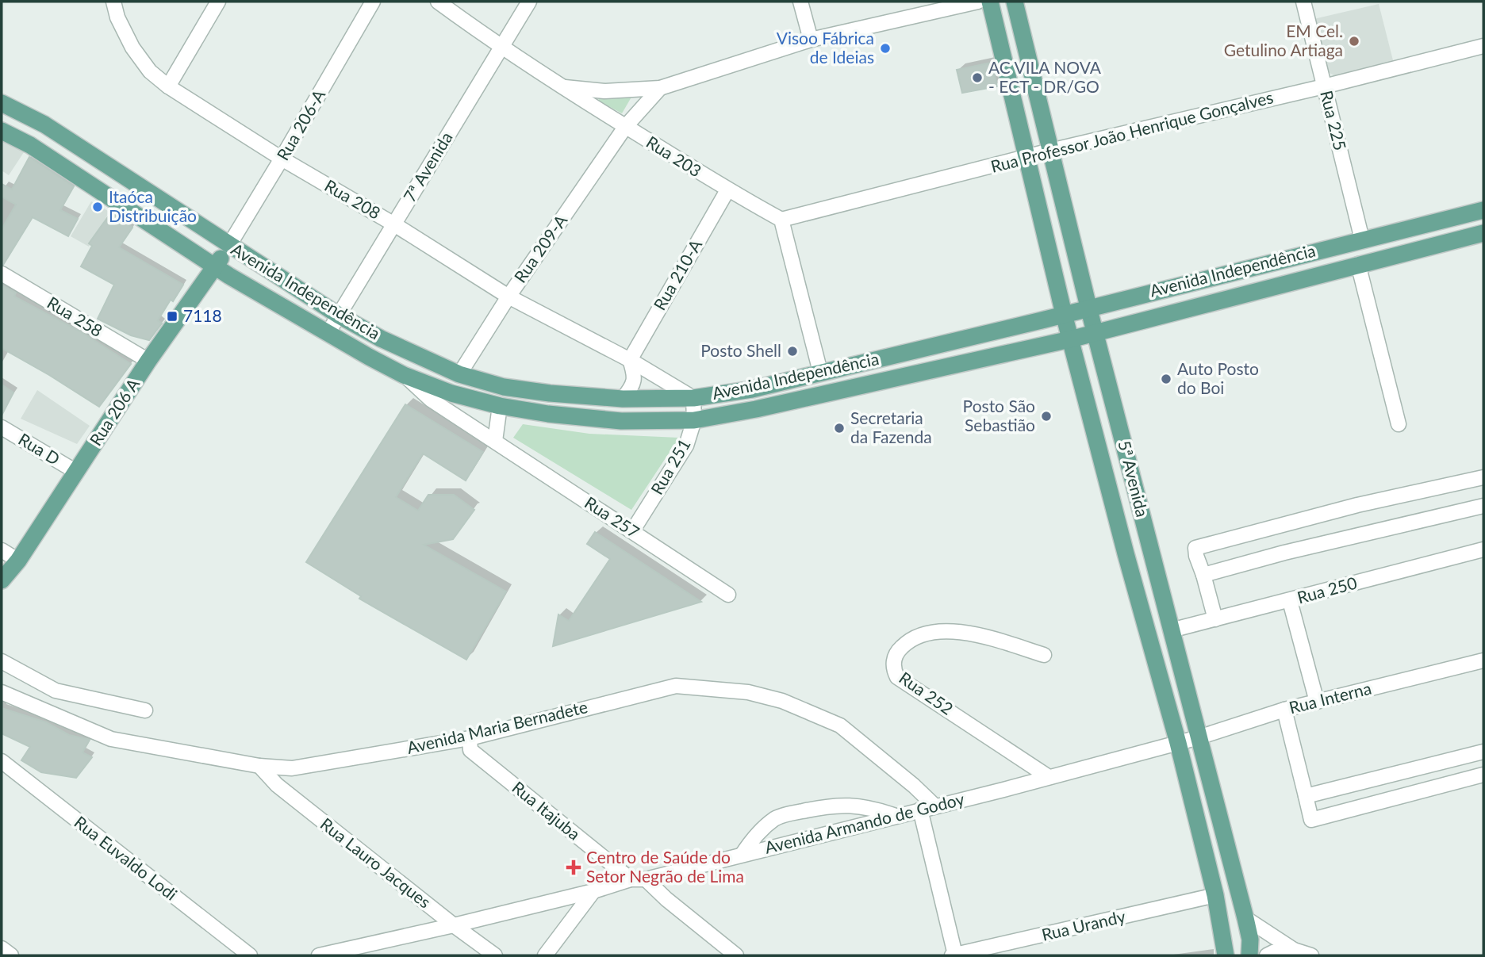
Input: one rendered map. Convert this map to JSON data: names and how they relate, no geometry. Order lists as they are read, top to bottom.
{
  "streets": {
    "main road": ["Avenida Independência", "Rua 206 A", "5ª Avenida"],
    "street": [
      "Rua 225",
      "Rua 206-A",
      "Rua Professor João Henrique Gonçalves",
      "Rua 203",
      "7ª Avenida",
      "Rua 208",
      "Rua 209-A",
      "Rua 210-A",
      "Rua 258",
      "Rua D",
      "Rua 251",
      "Rua 257",
      "Rua 250",
      "Rua 252",
      "Rua Interna",
      "Avenida Maria Bernadete",
      "Rua Itajuba",
      "Avenida Armando de Godoy",
      "Rua Euvaldo Lodi",
      "Rua Lauro Jacques",
      "Rua Urandy"
    ]
  },
  "crossings": [
    ["Rua 225", "Rua Professor João Henrique Gonçalves"],
    ["Rua 225", "Avenida Independência"],
    ["Rua 206-A", "Rua 208"],
    ["Rua 206-A", "Avenida Independência"],
    ["Rua 206-A", "Rua 206 A"],
    ["Rua Professor João Henrique Gonçalves", "Rua 203"],
    ["Rua Professor João Henrique Gonçalves", "5ª Avenida"],
    ["Rua 203", "7ª Avenida"],
    ["Rua 203", "Rua 209-A"],
    ["Rua 203", "Rua 210-A"],
    ["7ª Avenida", "Rua 208"],
    ["7ª Avenida", "Avenida Independência"],
    ["Rua 208", "Rua 209-A"],
    ["Rua 208", "Avenida Independência"],
    ["Rua 208", "Rua 210-A"],
    ["Rua 208", "Rua 251"],
    ["Rua 209-A", "Avenida Independência"],
    ["Avenida Independência", "Rua 206 A"],
    ["Avenida Independência", "Rua 251"],
    ["Avenida Independência", "5ª Avenida"],
    ["Avenida Independência", "Rua 257"],
    ["Rua 258", "Rua 206 A"],
    ["Rua 206 A", "Rua D"],
    ["Rua 251", "Rua 257"],
    ["5ª Avenida", "Rua 250"],
    ["5ª Avenida", "Rua Interna"],
    ["5ª Avenida", "Avenida Armando de Godoy"],
    ["5ª Avenida", "Rua Urandy"],
    ["Rua 252", "Avenida Armando de Godoy"],
    ["Rua Interna", "Avenida Armando de Godoy"],
    ["Avenida Maria Bernadete", "Rua Itajuba"],
    ["Avenida Maria Bernadete", "Avenida Armando de Godoy"],
    ["Avenida Maria Bernadete", "Rua Lauro Jacques"],
    ["Rua Itajuba", "Avenida Armando de Godoy"],
    ["Avenida Armando de Godoy", "Rua Lauro Jacques"]
  ],
  "places": {
    "other": [
      "EM Cel. Getulino Artiaga",
      "Visoo Fábrica de Ideias",
      "AC VILA NOVA - ECT - DR/GO",
      "Itaóca Distribuição",
      "Posto Shell",
      "Auto Posto do Boi",
      "Posto São Sebastião",
      "Secretaria da Fazenda"
    ],
    "transit": ["7118"],
    "health": ["Centro de Saúde do Setor Negrão de Lima"]
  }
}
